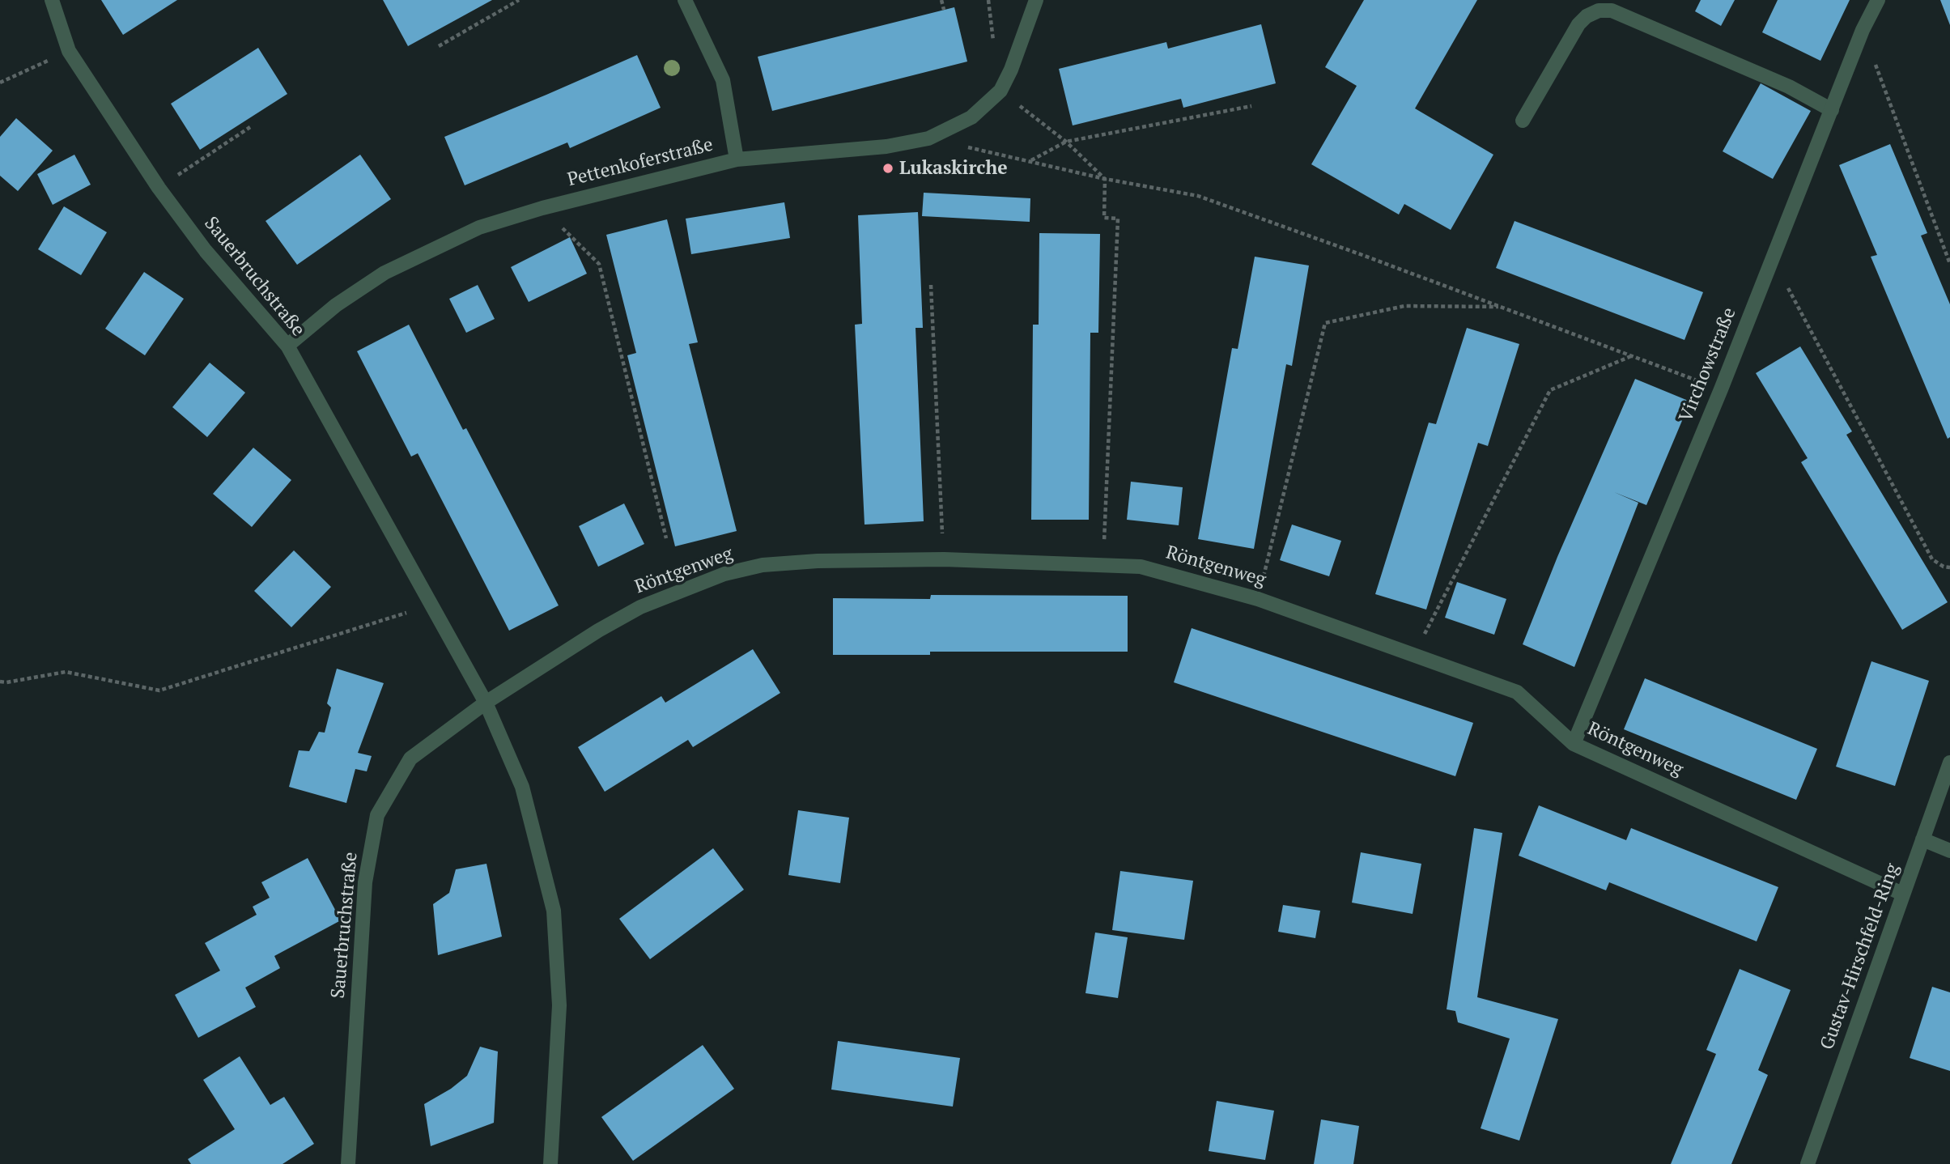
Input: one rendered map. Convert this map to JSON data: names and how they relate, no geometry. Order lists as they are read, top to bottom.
{
  "streets": {
    "street": [
      "Pettenkoferstraße",
      "Sauerbruchstraße",
      "Virchowstraße",
      "Röntgenweg",
      "Gustav-Hirschfeld-Ring"
    ]
  },
  "crossings": [
    ["Pettenkoferstraße", "Sauerbruchstraße"],
    ["Sauerbruchstraße", "Röntgenweg"],
    ["Virchowstraße", "Röntgenweg"],
    ["Röntgenweg", "Gustav-Hirschfeld-Ring"]
  ],
  "places": ["Lukaskirche"]
}
